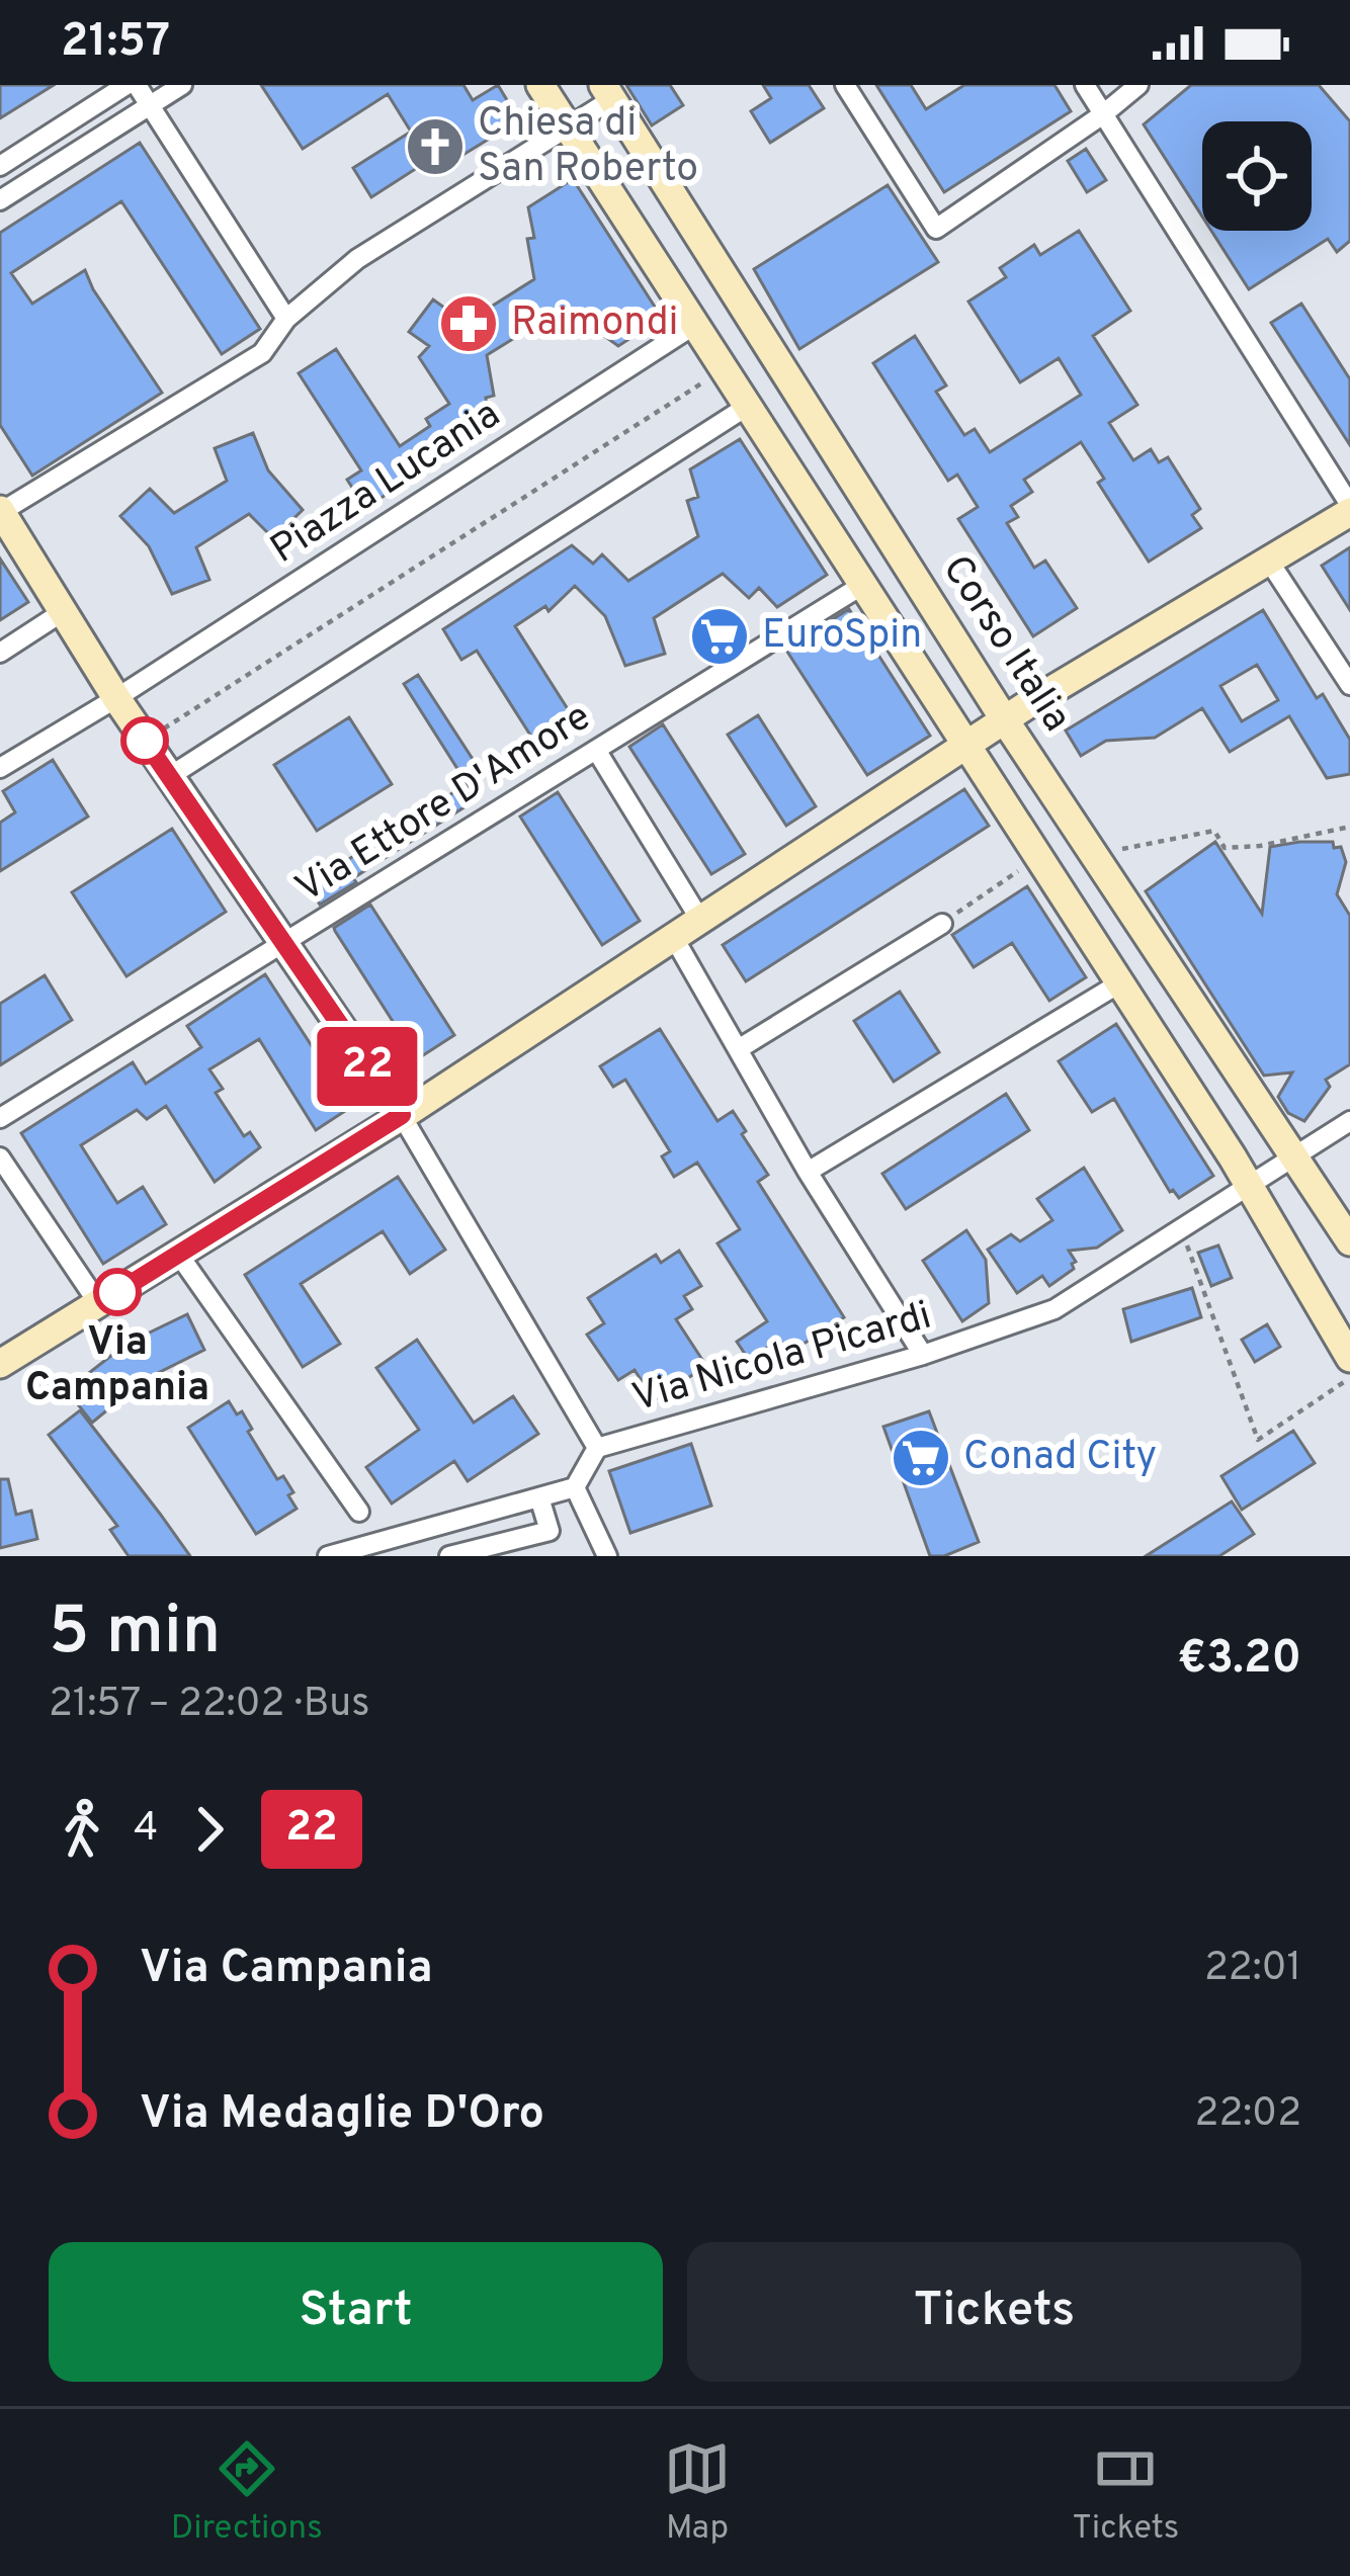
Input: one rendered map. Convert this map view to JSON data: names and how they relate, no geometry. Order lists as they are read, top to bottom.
{
  "streets": {
    "street": [
      "Piazza Lucania",
      "Corso Italia",
      "Via Ettore D'Amore",
      "Via Nicola Picardi"
    ]
  },
  "crossings": [
    ["Corso Italia", "Via Nicola Picardi"]
  ],
  "places": {
    "church": ["Chiesa di San Roberto"],
    "pharmacy": ["Raimondi"],
    "supermarket": ["EuroSpin", "Conad City"],
    "other": ["Via Campania"]
  },
  "lines": ["bus line 22"],
  "page": {
    "status": "21:57",
    "on_map": "22",
    "heading": ["5 min", "21:57 – 22:02 · Bus", "€3.20"],
    "legs": ["4", "22"],
    "list": [
      {
        "name": "Via Campania",
        "value": "22:01"
      },
      {
        "name": "Via Medaglie D'Oro",
        "value": "22:02"
      }
    ],
    "buttons": ["Start", "Tickets"],
    "tabs": ["Directions", "Map", "Tickets"]
  }
}
